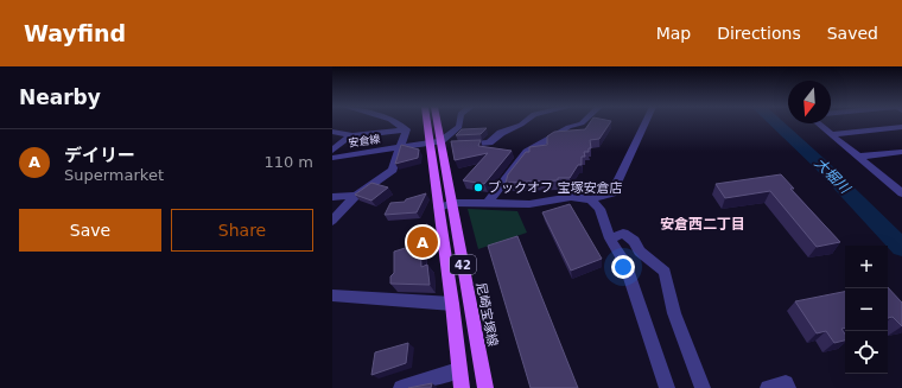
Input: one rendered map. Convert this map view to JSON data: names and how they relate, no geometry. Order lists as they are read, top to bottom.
{
  "streets": {
    "main road": ["42", "尼崎宝塚線"],
    "street": ["安倉線"]
  },
  "crossings": [
    ["安倉線", "尼崎宝塚線"]
  ],
  "districts": ["安倉西二丁目"],
  "water": ["大堀川"],
  "places": ["ブックオフ 宝塚安倉店"],
  "north": "bottom",
  "page": {
    "header": "Wayfind",
    "nav": ["Map", "Directions", "Saved"],
    "heading": "Nearby",
    "list": [
      {
        "mark": "A",
        "name": "デイリー",
        "note": "Supermarket",
        "value": "110 m"
      }
    ],
    "buttons": ["Save", "Share"],
    "pins": "A",
    "map_buttons": ["+", "−"]
  }
}
